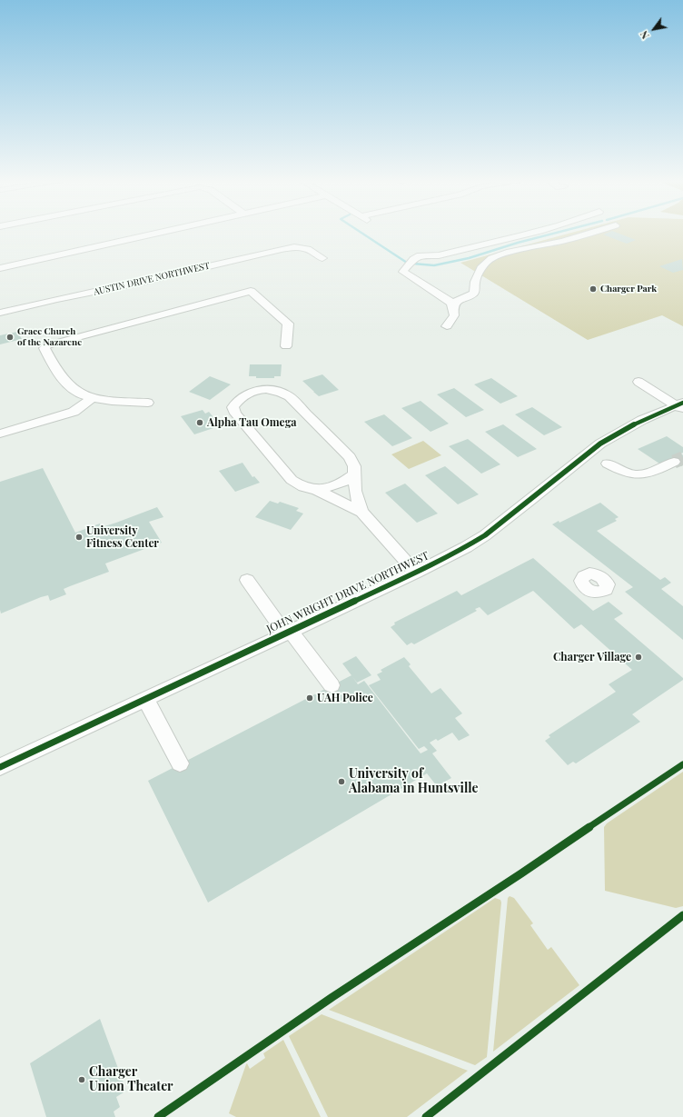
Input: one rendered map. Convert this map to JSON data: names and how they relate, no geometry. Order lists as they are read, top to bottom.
{
  "streets": {
    "street": ["AUSTIN DRIVE NORTHWEST", "JOHN WRIGHT DRIVE NORTHWEST"]
  },
  "places": [
    "Charger Park",
    "Grace Church of the Nazarene",
    "Alpha Tau Omega",
    "University Fitness Center",
    "Charger Village",
    "UAH Police",
    "University of Alabama in Huntsville",
    "Charger Union Theater"
  ],
  "north": "bottom left"
}
